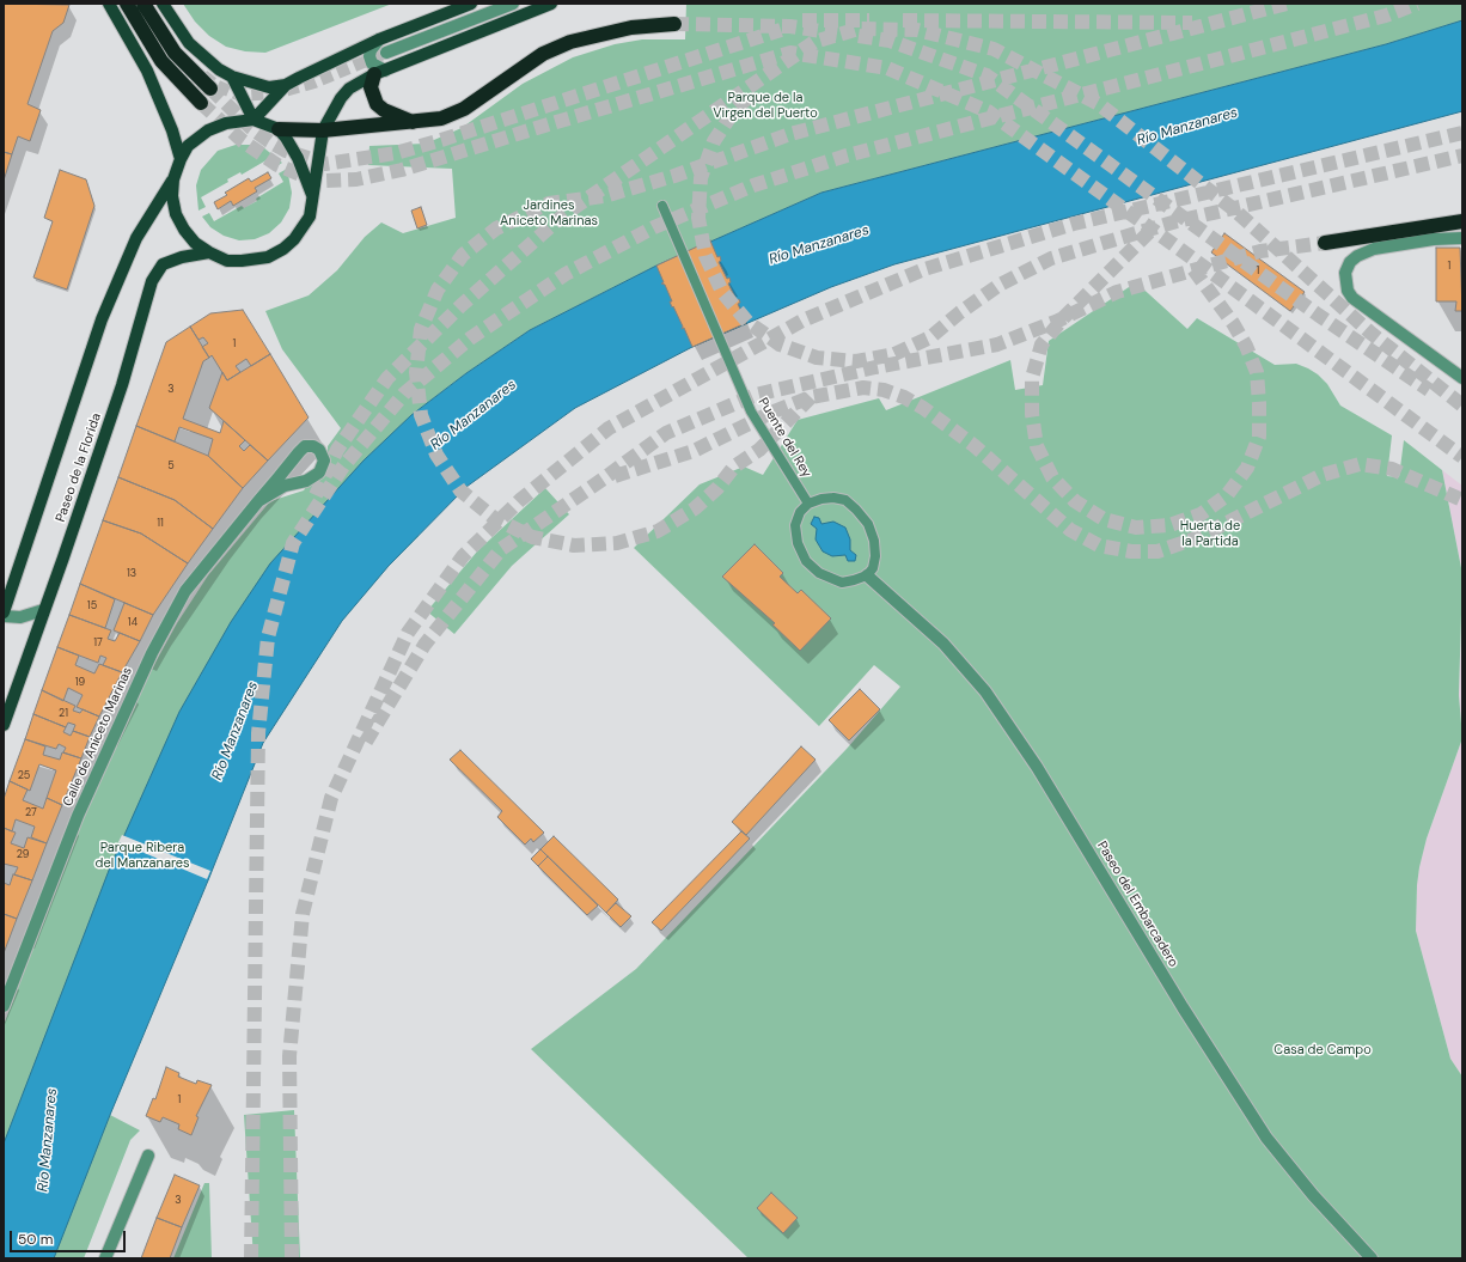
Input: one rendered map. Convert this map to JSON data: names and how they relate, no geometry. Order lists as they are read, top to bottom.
{
  "streets": {
    "main road": ["Paseo de la Florida"],
    "street": ["Puente del Rey", "Calle de Aniceto Marinas", "Paseo del Embarcadero"]
  },
  "crossings": [
    ["Puente del Rey", "Paseo del Embarcadero"]
  ],
  "water": ["Río Manzanares"],
  "parks": [
    "Parque de la Virgen del Puerto",
    "Jardines Aniceto Marinas",
    "Huerta de la Partida",
    "Parque Ribera del Manzanares",
    "Casa de Campo"
  ],
  "house_numbers": [
    "1",
    "1",
    "1",
    "3",
    "5",
    "11",
    "13",
    "15",
    "14",
    "17",
    "19",
    "21",
    "25",
    "27",
    "29",
    "1",
    "3"
  ],
  "scale_bar": "50 m"
}
